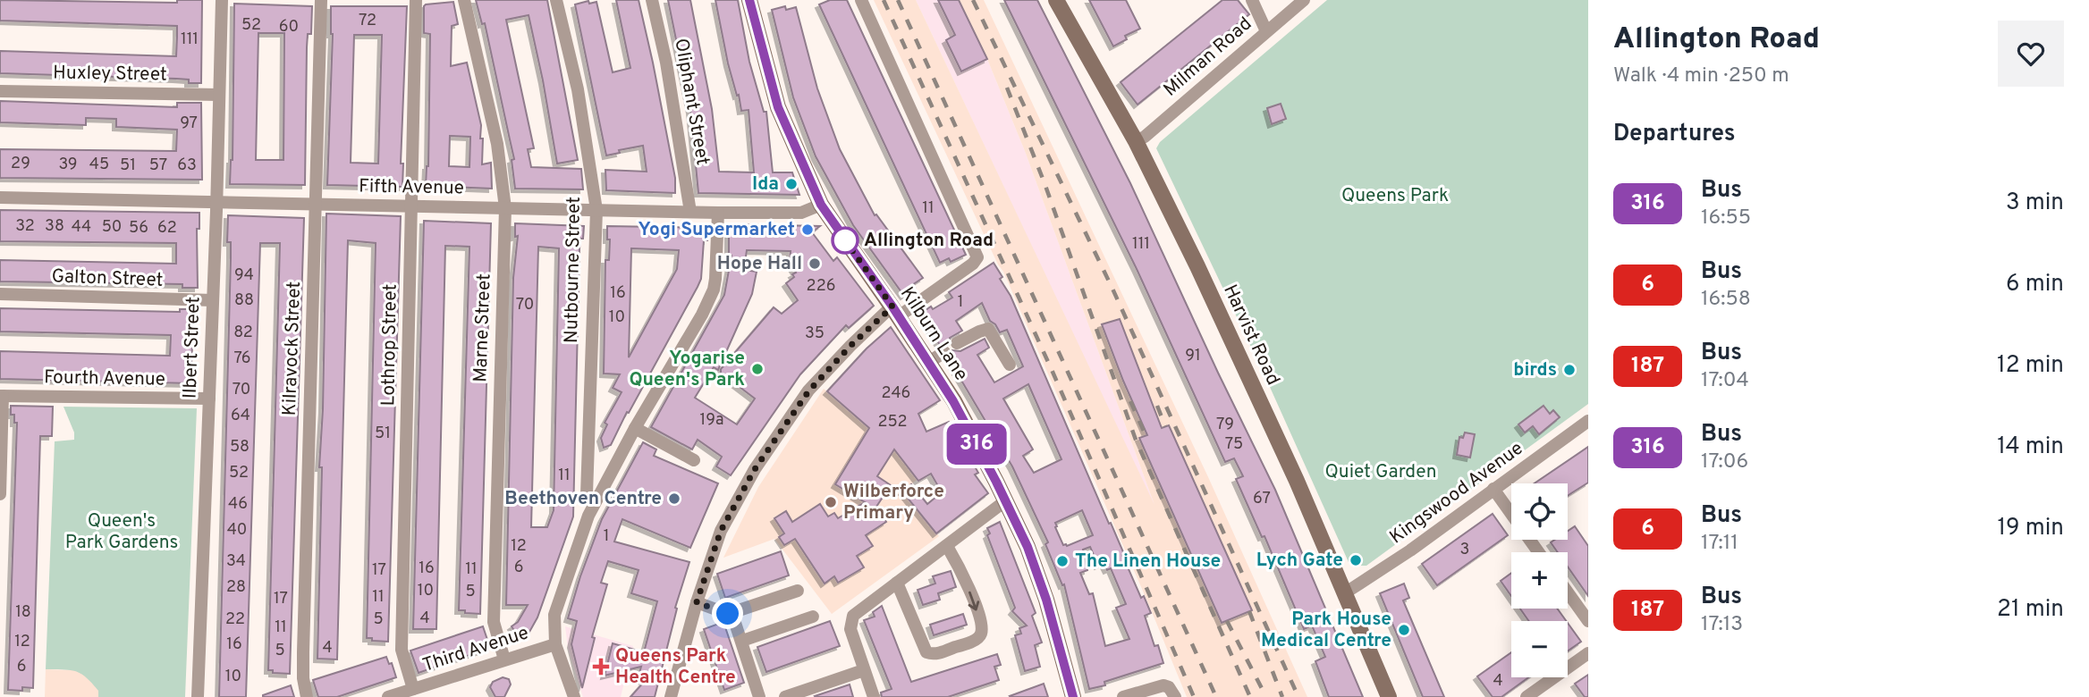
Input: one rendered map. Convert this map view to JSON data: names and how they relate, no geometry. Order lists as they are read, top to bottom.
{
  "streets": {
    "main road": ["Kilburn Lane", "Harvist Road"],
    "street": [
      "Milman Road",
      "Huxley Street",
      "Oliphant Street",
      "Fifth Avenue",
      "Nutbourne Street",
      "Galton Street",
      "Marne Street",
      "Lothrop Street",
      "Ilbert Street",
      "Kilravock Street",
      "Fourth Avenue",
      "Kingswood Avenue",
      "Third Avenue"
    ]
  },
  "crossings": [
    ["Milman Road", "Harvist Road"],
    ["Huxley Street", "Ilbert Street"],
    ["Oliphant Street", "Fifth Avenue"],
    ["Fifth Avenue", "Nutbourne Street"],
    ["Fifth Avenue", "Marne Street"],
    ["Fifth Avenue", "Kilburn Lane"],
    ["Fifth Avenue", "Lothrop Street"],
    ["Fifth Avenue", "Ilbert Street"],
    ["Fifth Avenue", "Kilravock Street"],
    ["Fifth Avenue", "Third Avenue"],
    ["Nutbourne Street", "Third Avenue"],
    ["Galton Street", "Ilbert Street"],
    ["Marne Street", "Third Avenue"],
    ["Harvist Road", "Kingswood Avenue"],
    ["Lothrop Street", "Third Avenue"],
    ["Ilbert Street", "Fourth Avenue"]
  ],
  "parks": ["Queens Park", "Quiet Garden", "Queen's Park Gardens"],
  "places": {
    "other": [
      "Ida",
      "Yogi Supermarket",
      "Allington Road",
      "Hope Hall",
      "Yogarise Queen's Park",
      "birds",
      "Beethoven Centre",
      "Wilberforce Primary",
      "Lych Gate",
      "The Linen House",
      "Park House Medical Centre"
    ],
    "health": ["Queens Park Health Centre"]
  },
  "lines": ["bus line 316"],
  "house_numbers": [
    "72",
    "52",
    "60",
    "111",
    "97",
    "29",
    "39",
    "45",
    "51",
    "57",
    "63",
    "11",
    "32",
    "38",
    "44",
    "50",
    "56",
    "62",
    "111",
    "94",
    "226",
    "16",
    "88",
    "1",
    "70",
    "10",
    "82",
    "35",
    "91",
    "76",
    "70",
    "246",
    "64",
    "19a",
    "252",
    "79",
    "51",
    "75",
    "58",
    "52",
    "11",
    "67",
    "46",
    "40",
    "1",
    "12",
    "3",
    "34",
    "6",
    "16",
    "11",
    "17",
    "28",
    "10",
    "5",
    "11",
    "17",
    "18",
    "4",
    "22",
    "5",
    "11",
    "12",
    "16",
    "4",
    "5",
    "6",
    "10",
    "4"
  ],
  "page": {
    "on_map": "316",
    "heading": [
      ["Allington Road", "Walk · 4 min · 250 m"],
      "Departures"
    ],
    "list": [
      {
        "mark": "316",
        "name": "Bus",
        "note": "16:55",
        "value": "3 min"
      },
      {
        "mark": "6",
        "name": "Bus",
        "note": "16:58",
        "value": "6 min"
      },
      {
        "mark": "187",
        "name": "Bus",
        "note": "17:04",
        "value": "12 min"
      },
      {
        "mark": "316",
        "name": "Bus",
        "note": "17:06",
        "value": "14 min"
      },
      {
        "mark": "6",
        "name": "Bus",
        "note": "17:11",
        "value": "19 min"
      },
      {
        "mark": "187",
        "name": "Bus",
        "note": "17:13",
        "value": "21 min"
      }
    ],
    "map_buttons": ["+", "−"]
  }
}
